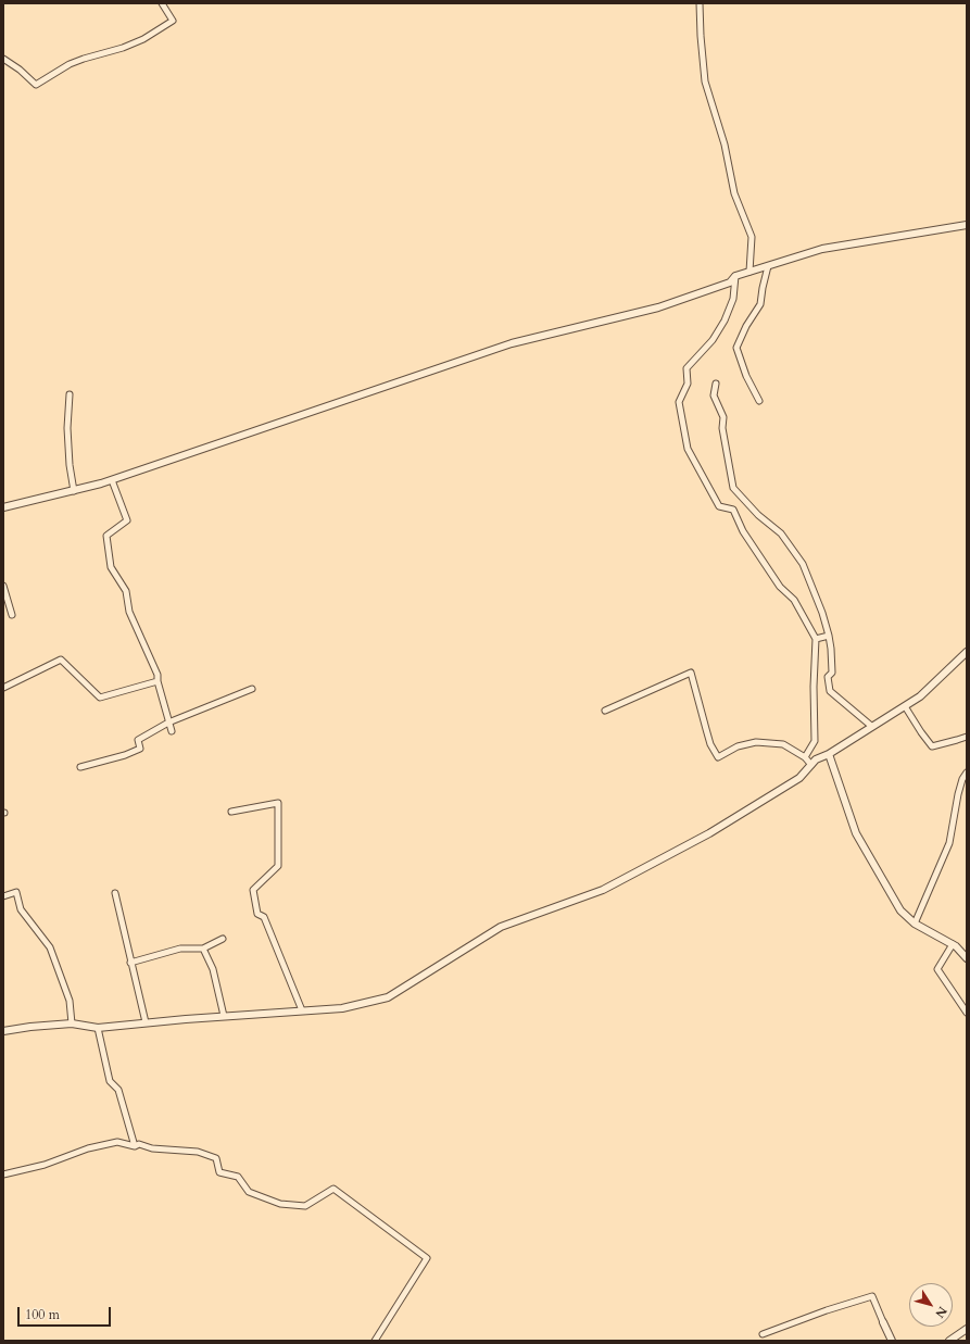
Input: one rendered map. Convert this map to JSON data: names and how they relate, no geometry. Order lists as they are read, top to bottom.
{
  "scale_bar": "100 m",
  "north": "bottom right"
}
